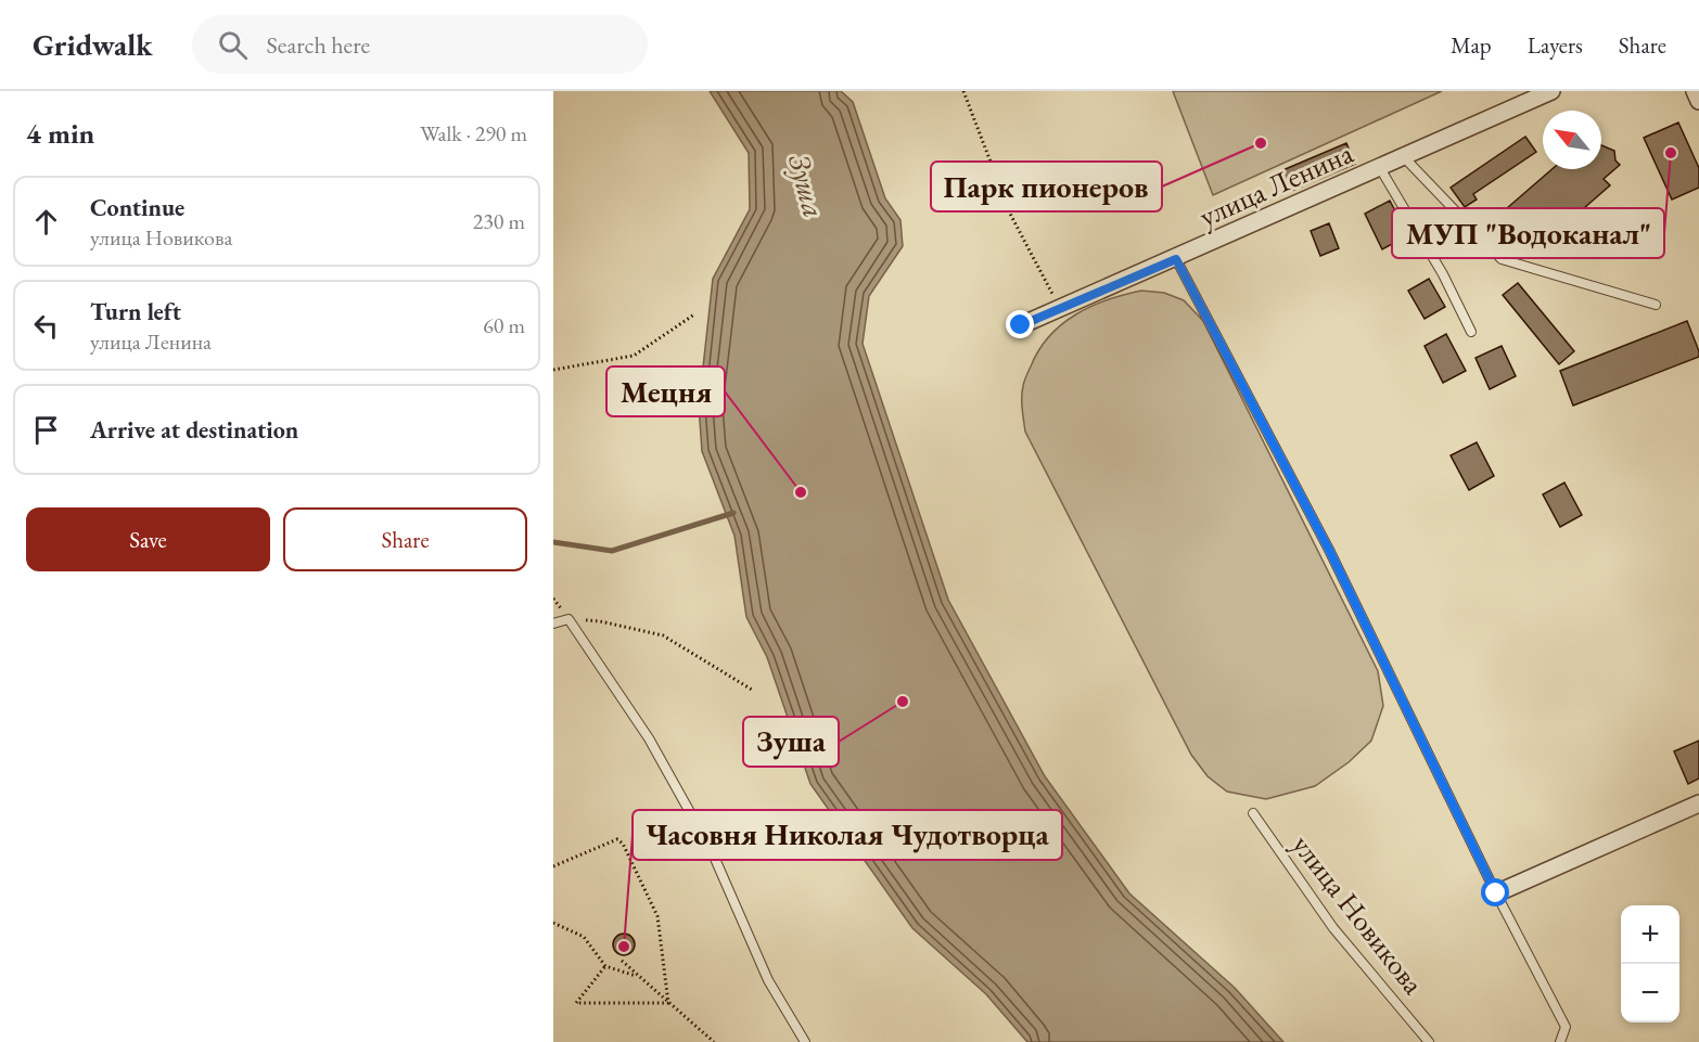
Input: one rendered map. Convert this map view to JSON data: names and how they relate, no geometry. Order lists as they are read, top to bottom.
{
  "streets": {
    "street": ["улица Ленина"],
    "lane": ["улица Новикова"]
  },
  "water": ["Зуша"],
  "places": [
    "Парк пионеров",
    "МУП \"Водоканал\"",
    "Мецня",
    "Зуша",
    "Часовня Николая Чудотворца"
  ],
  "north": "top left",
  "page": {
    "header": "Gridwalk",
    "search": "Search here",
    "nav": ["Map", "Layers", "Share"],
    "heading": ["4 min", "Walk · 290 m"],
    "list": [
      ["Continue", "улица Новикова", "230 m"],
      ["Turn left", "улица Ленина", "60 m"],
      "Arrive at destination"
    ],
    "buttons": ["Save", "Share"],
    "map_buttons": ["+", "−"]
  }
}
